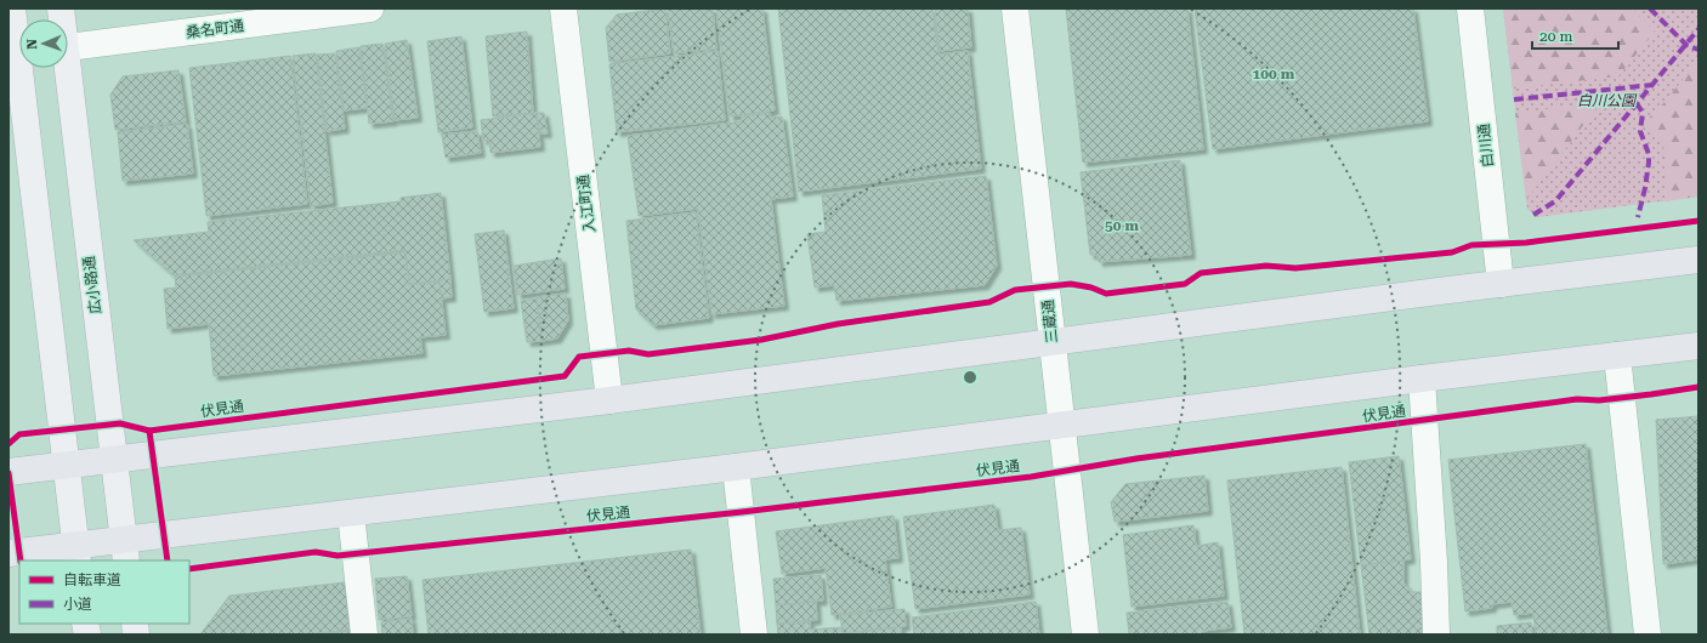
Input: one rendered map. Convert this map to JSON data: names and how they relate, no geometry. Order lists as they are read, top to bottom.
{
  "streets": {
    "highway": ["伏見通"],
    "main road": ["広小路通"],
    "street": [
      "桑名町通",
      "白川通",
      "入江町通",
      "三蔵通"
    ]
  },
  "crossings": [
    ["広小路通", "伏見通"],
    ["三蔵通", "伏見通"]
  ],
  "parks": ["白川公園"],
  "legend": ["自転車道", "小道"],
  "scale_bar": "20 m",
  "north": "left",
  "rings": ["100 m", "50 m"]
}
